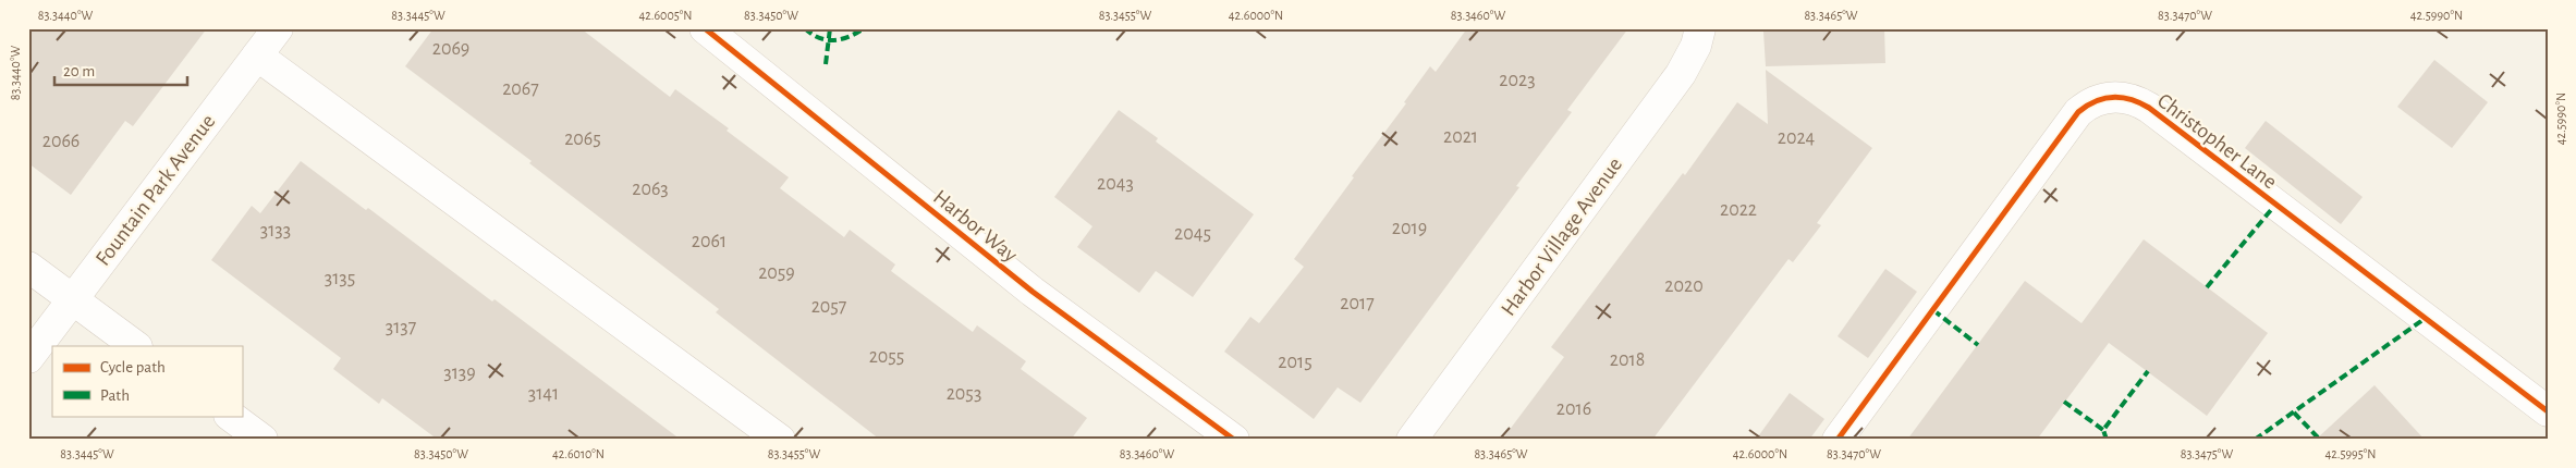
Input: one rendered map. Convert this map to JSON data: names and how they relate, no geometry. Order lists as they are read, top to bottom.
{
  "streets": {
    "street": [
      "Christopher Lane",
      "Fountain Park Avenue",
      "Harbor Way",
      "Harbor Village Avenue"
    ]
  },
  "house_numbers": [
    "2069",
    "2023",
    "2067",
    "2021",
    "2024",
    "2065",
    "2066",
    "2043",
    "2063",
    "2022",
    "2019",
    "3133",
    "2045",
    "2061",
    "2059",
    "3135",
    "2020",
    "2017",
    "2057",
    "3137",
    "2055",
    "2018",
    "2015",
    "3139",
    "3141",
    "2053",
    "2016"
  ],
  "legend": ["Cycle path", "Path"],
  "scale_bar": "20 m",
  "coordinates": [
    "83.3440°W",
    "83.3445°W",
    "42.6005°N",
    "83.3450°W",
    "83.3455°W",
    "42.6000°N",
    "83.3460°W",
    "83.3465°W",
    "83.3470°W",
    "42.5990°N",
    "42.6010°N",
    "83.3475°W",
    "42.5995°N"
  ]
}
